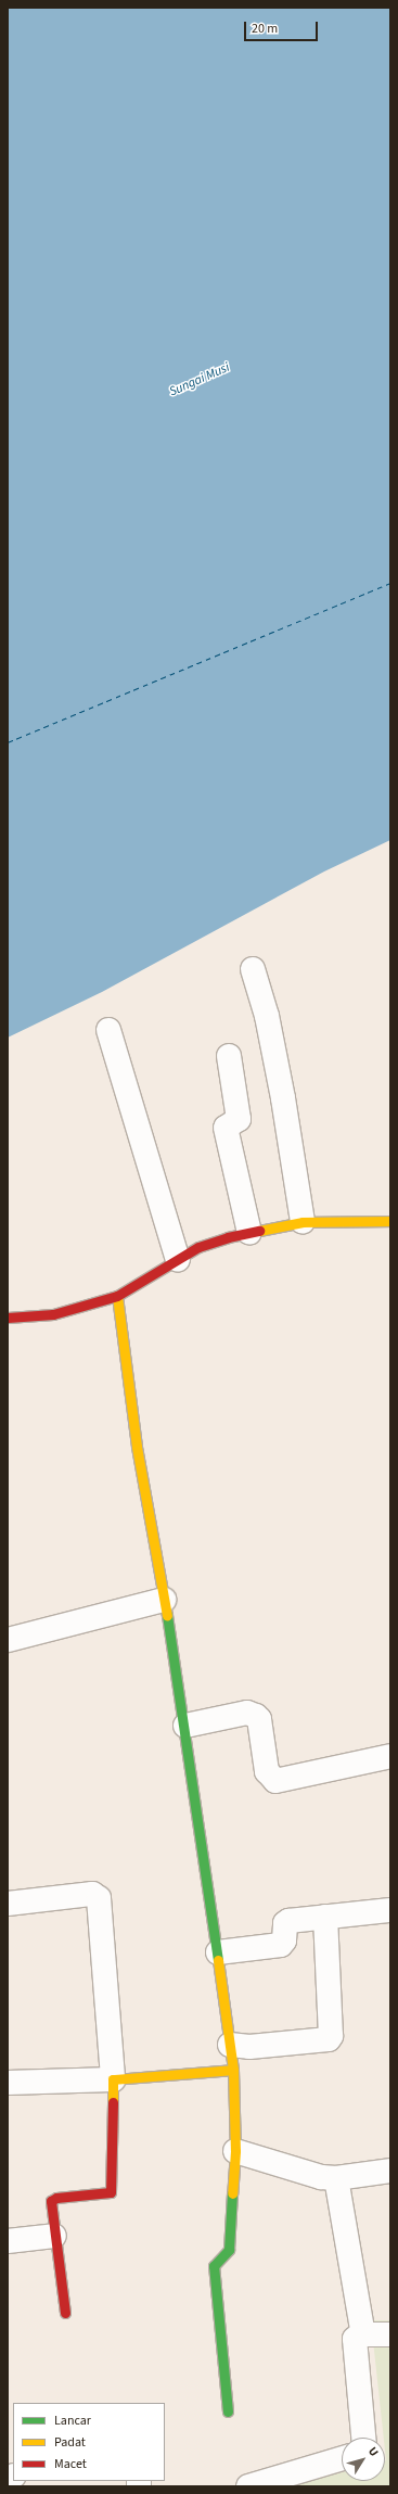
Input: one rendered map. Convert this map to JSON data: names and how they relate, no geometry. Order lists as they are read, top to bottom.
{
  "water": ["Sungai Musi"],
  "legend": ["Lancar", "Padat", "Macet"],
  "scale_bar": "20 m",
  "north": "top right"
}
